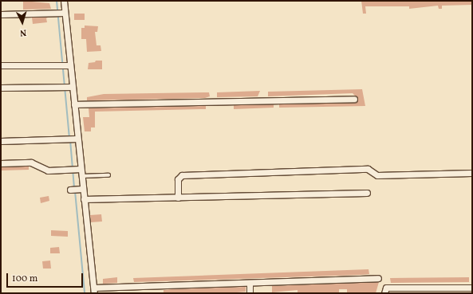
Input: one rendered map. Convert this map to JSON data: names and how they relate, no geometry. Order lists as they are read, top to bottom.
{
  "scale_bar": "100 m",
  "north": "bottom"
}
